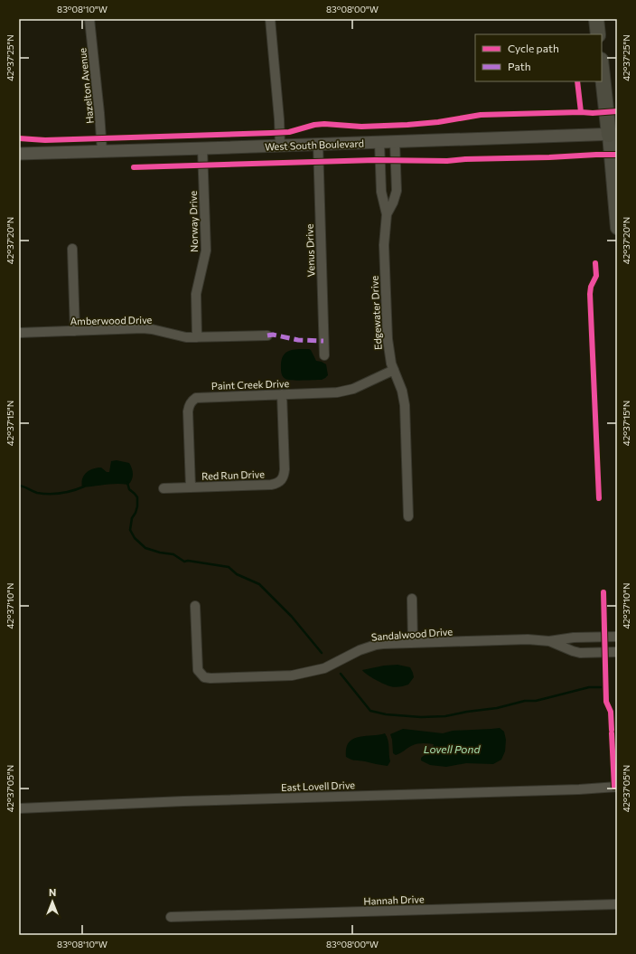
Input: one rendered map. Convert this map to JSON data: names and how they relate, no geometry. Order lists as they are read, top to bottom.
{
  "streets": {
    "street": [
      "Hazelton Avenue",
      "West South Boulevard",
      "Norway Drive",
      "Venus Drive",
      "Edgewater Drive",
      "Amberwood Drive",
      "Paint Creek Drive",
      "Red Run Drive",
      "Sandalwood Drive",
      "East Lovell Drive",
      "Hannah Drive"
    ]
  },
  "crossings": [
    ["Hazelton Avenue", "West South Boulevard"],
    ["West South Boulevard", "Norway Drive"],
    ["West South Boulevard", "Venus Drive"],
    ["West South Boulevard", "Edgewater Drive"],
    ["Norway Drive", "Amberwood Drive"],
    ["Edgewater Drive", "Paint Creek Drive"],
    ["Paint Creek Drive", "Red Run Drive"]
  ],
  "water": ["Lovell Pond"],
  "legend": ["Cycle path", "Path"],
  "north": "top",
  "coordinates": [
    "83°08'10\"W",
    "83°08'00\"W",
    "42°37'25\"N",
    "42°37'20\"N",
    "42°37'15\"N",
    "42°37'10\"N",
    "42°37'05\"N"
  ]
}
